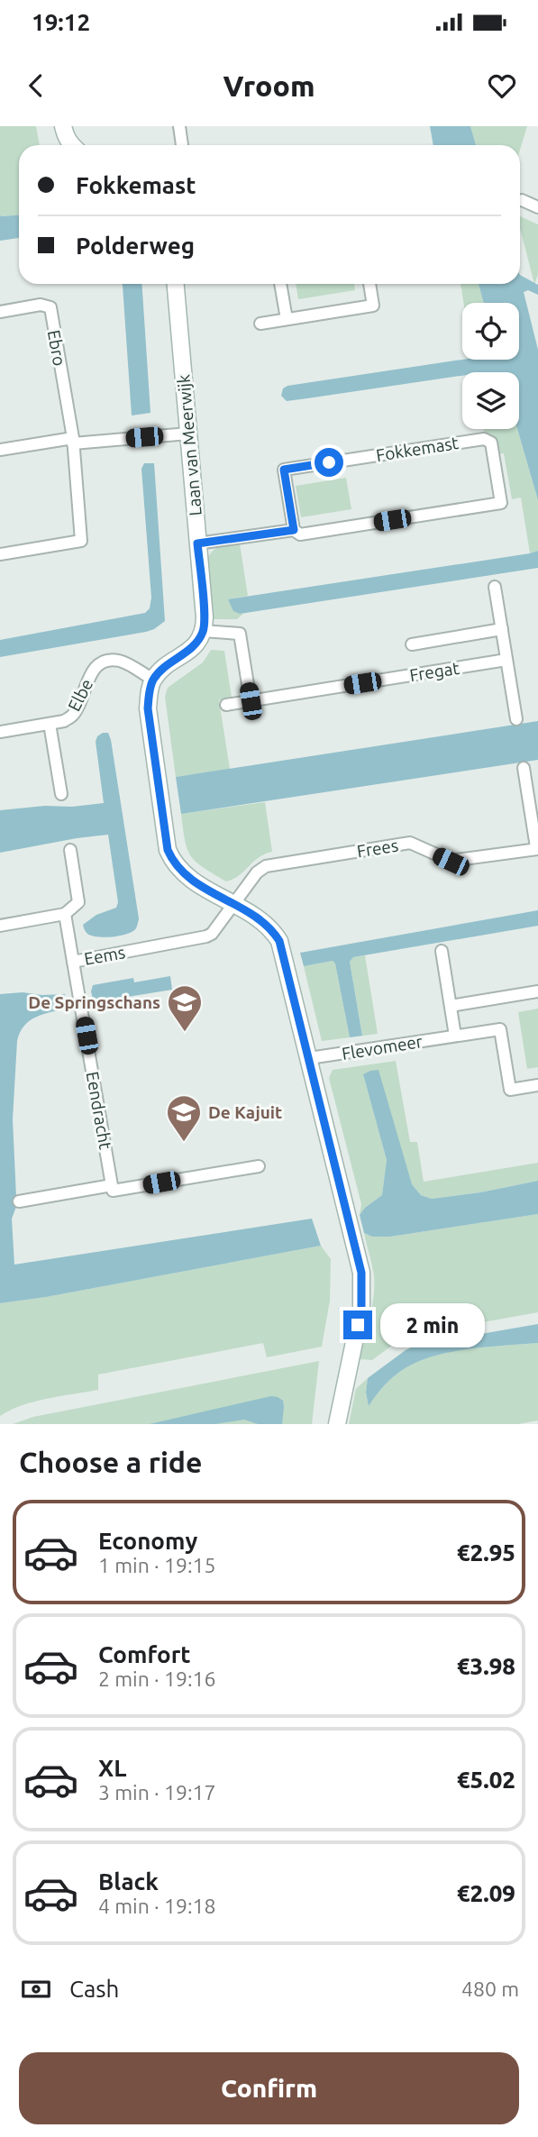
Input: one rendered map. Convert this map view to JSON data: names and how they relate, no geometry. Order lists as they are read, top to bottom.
{
  "streets": {
    "street": [
      "Ebro",
      "Laan van Meerwijk",
      "Fokkemast",
      "Fregat",
      "Elbe",
      "Frees",
      "Eems",
      "Flevomeer",
      "Eendracht"
    ]
  },
  "crossings": [
    ["Laan van Meerwijk", "Fokkemast"],
    ["Frees", "Eems"],
    ["Eems", "Eendracht"]
  ],
  "places": {
    "school or university": ["De Springschans", "De Kajuit"]
  },
  "page": {
    "status": "19:12",
    "header": "Vroom",
    "banner": ["Fokkemast", "Polderweg"],
    "bubble": "2 min",
    "heading": "Choose a ride",
    "list": [
      {
        "name": "Economy",
        "note": "1 min · 19:15",
        "value": "€2.95"
      },
      {
        "name": "Comfort",
        "note": "2 min · 19:16",
        "value": "€3.98"
      },
      {
        "name": "XL",
        "note": "3 min · 19:17",
        "value": "€5.02"
      },
      {
        "name": "Black",
        "note": "4 min · 19:18",
        "value": "€2.09"
      }
    ],
    "pay": ["Cash", "480 m"],
    "buttons": "Confirm"
  }
}
